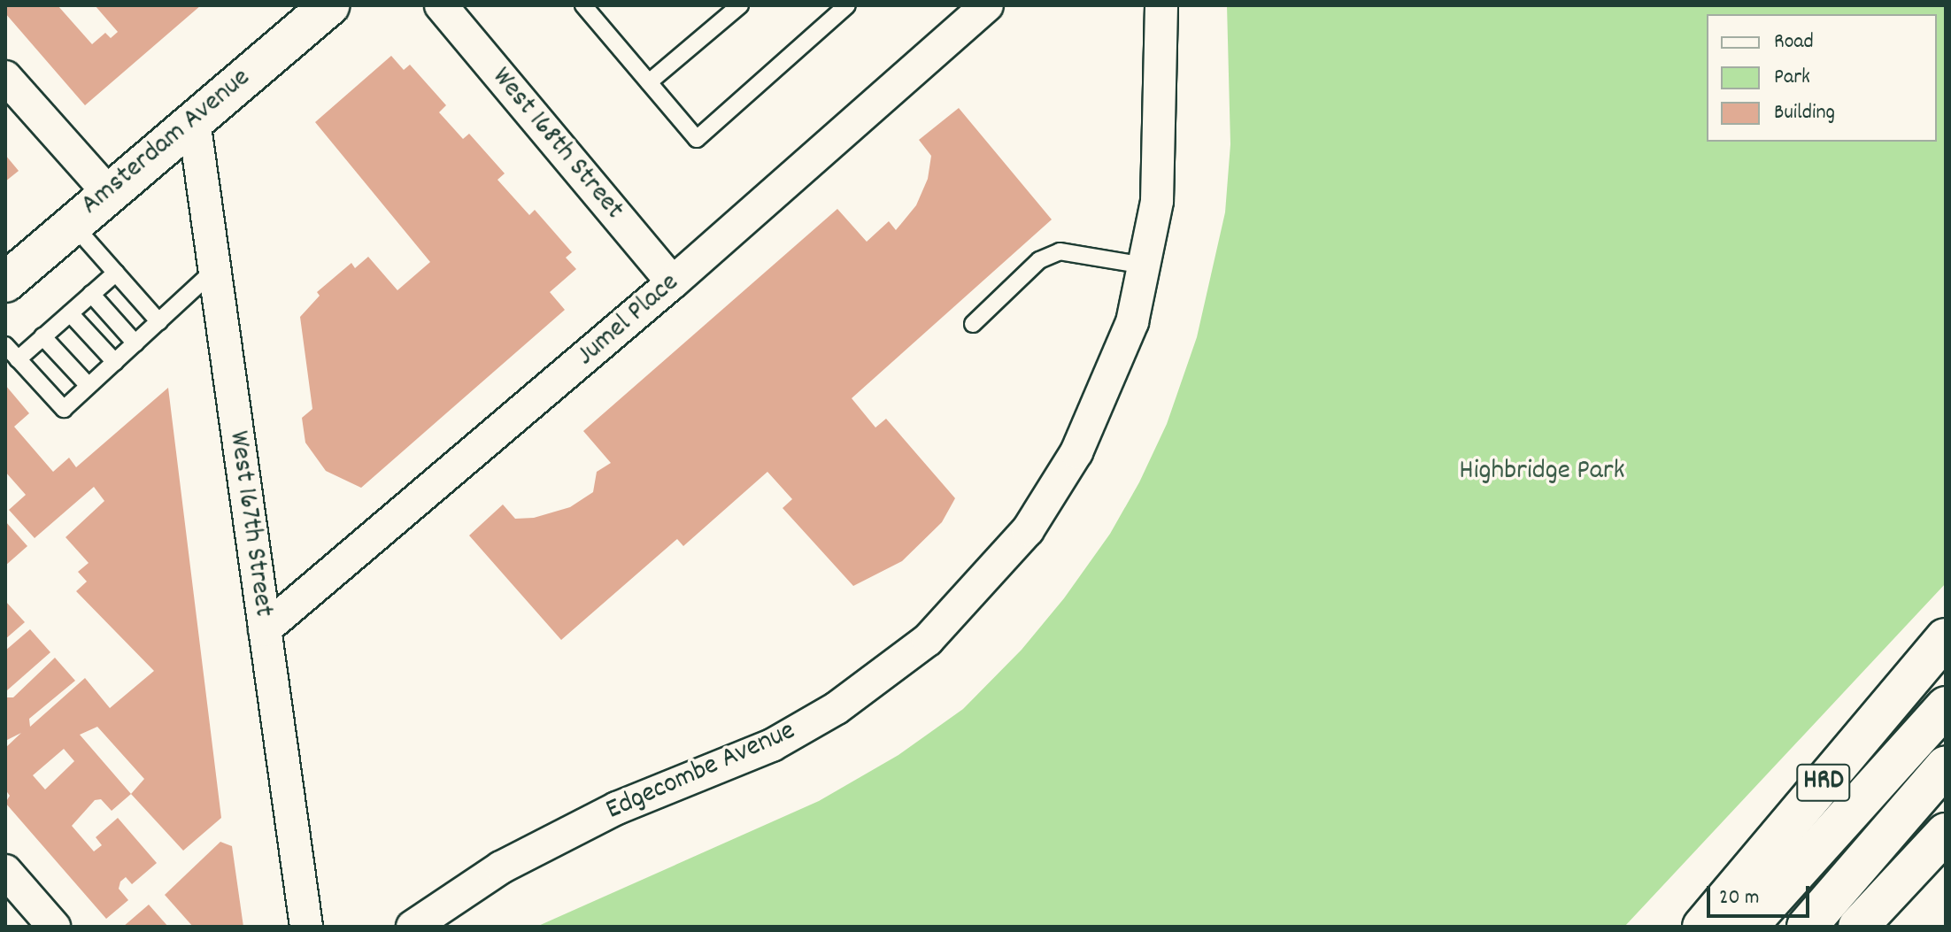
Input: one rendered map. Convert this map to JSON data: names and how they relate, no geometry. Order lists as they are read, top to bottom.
{
  "streets": {
    "main road": ["Amsterdam Avenue", "HRD"],
    "street": [
      "West 168th Street",
      "Jumel Place",
      "West 167th Street",
      "Edgecombe Avenue"
    ]
  },
  "crossings": [
    ["Amsterdam Avenue", "West 167th Street"],
    ["West 168th Street", "Jumel Place"],
    ["Jumel Place", "West 167th Street"]
  ],
  "parks": ["Highbridge Park"],
  "legend": ["Road", "Park", "Building"],
  "scale_bar": "20 m"
}
